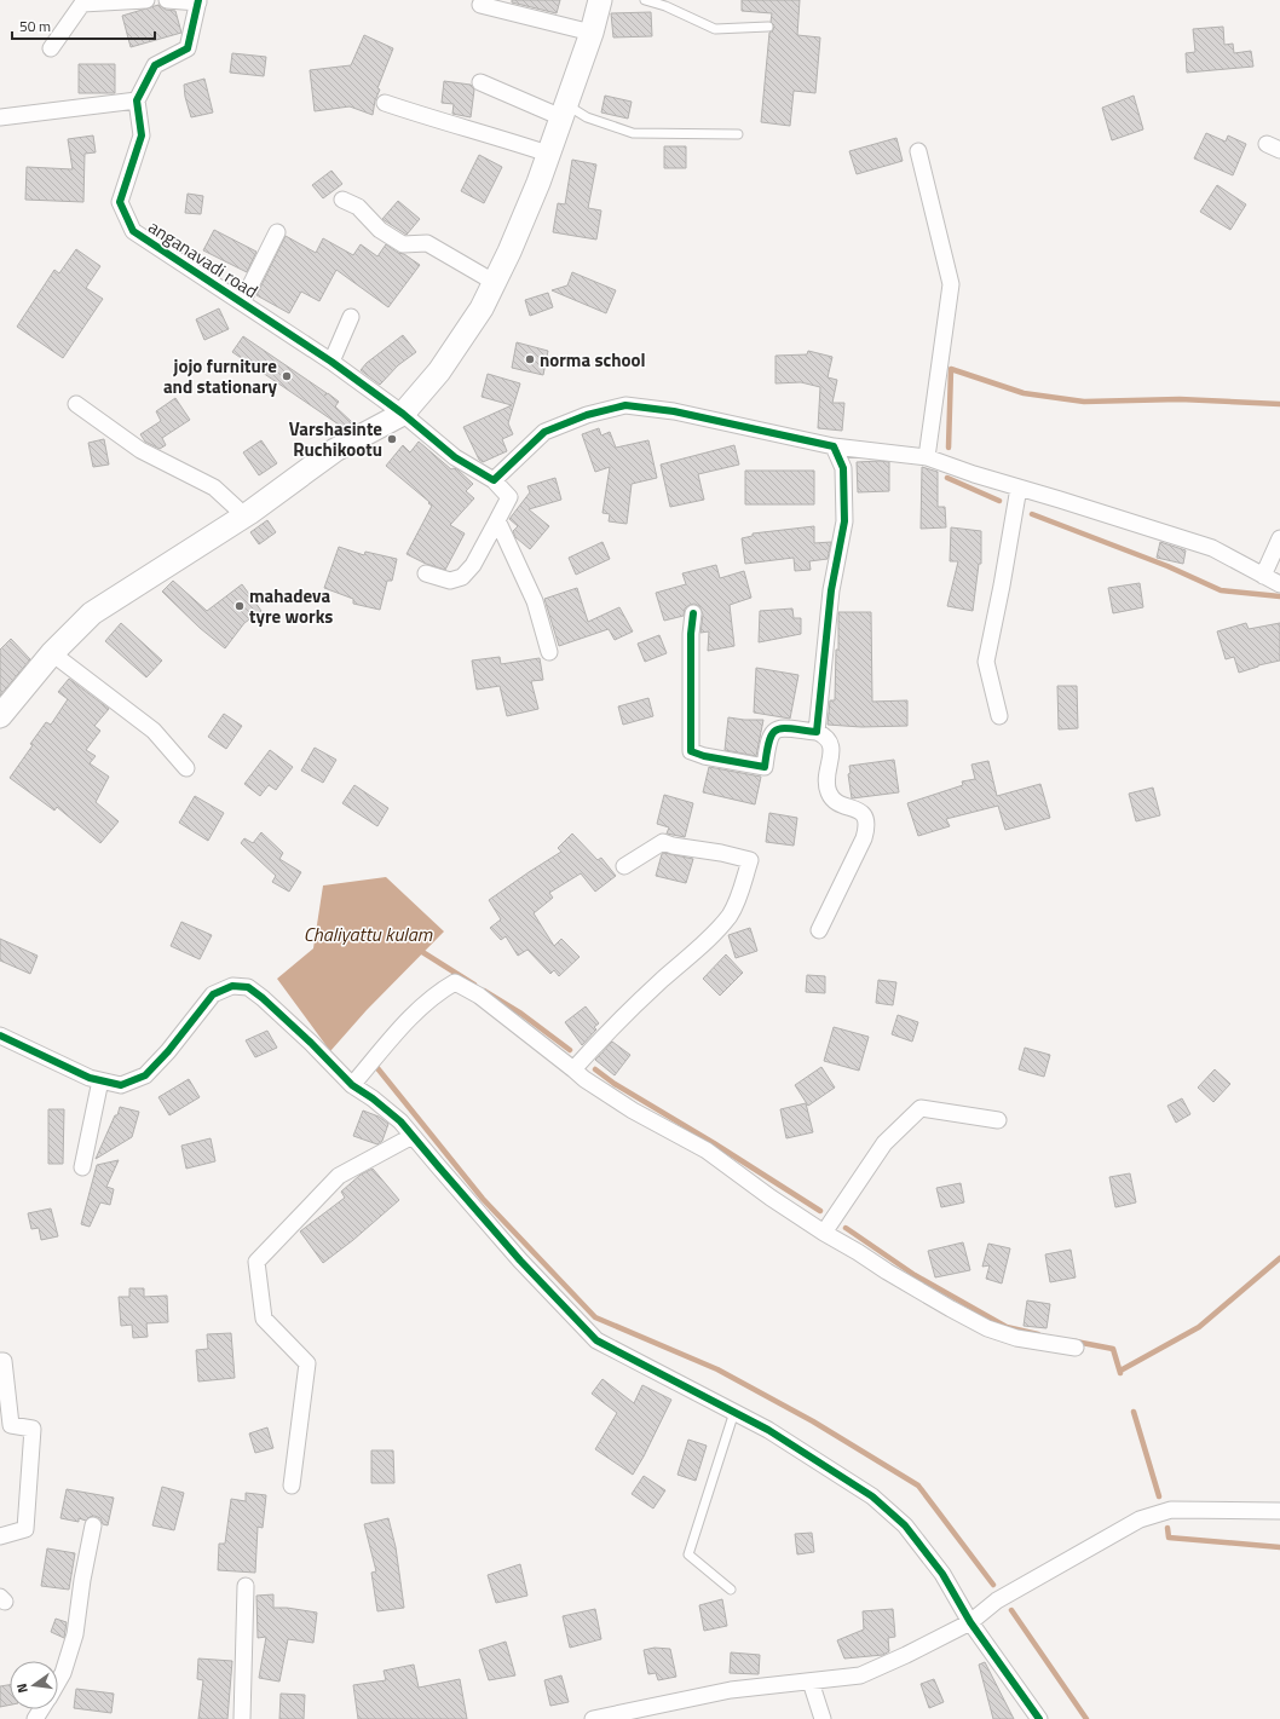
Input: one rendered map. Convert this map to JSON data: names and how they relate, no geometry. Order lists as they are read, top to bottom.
{
  "streets": {
    "street": ["anganavadi road"]
  },
  "water": ["Chaliyattu kulam"],
  "places": [
    "norma school",
    "jojo furniture and stationary",
    "Varshasinte Ruchikootu",
    "mahadeva tyre works"
  ],
  "scale_bar": "50 m",
  "north": "left"
}
